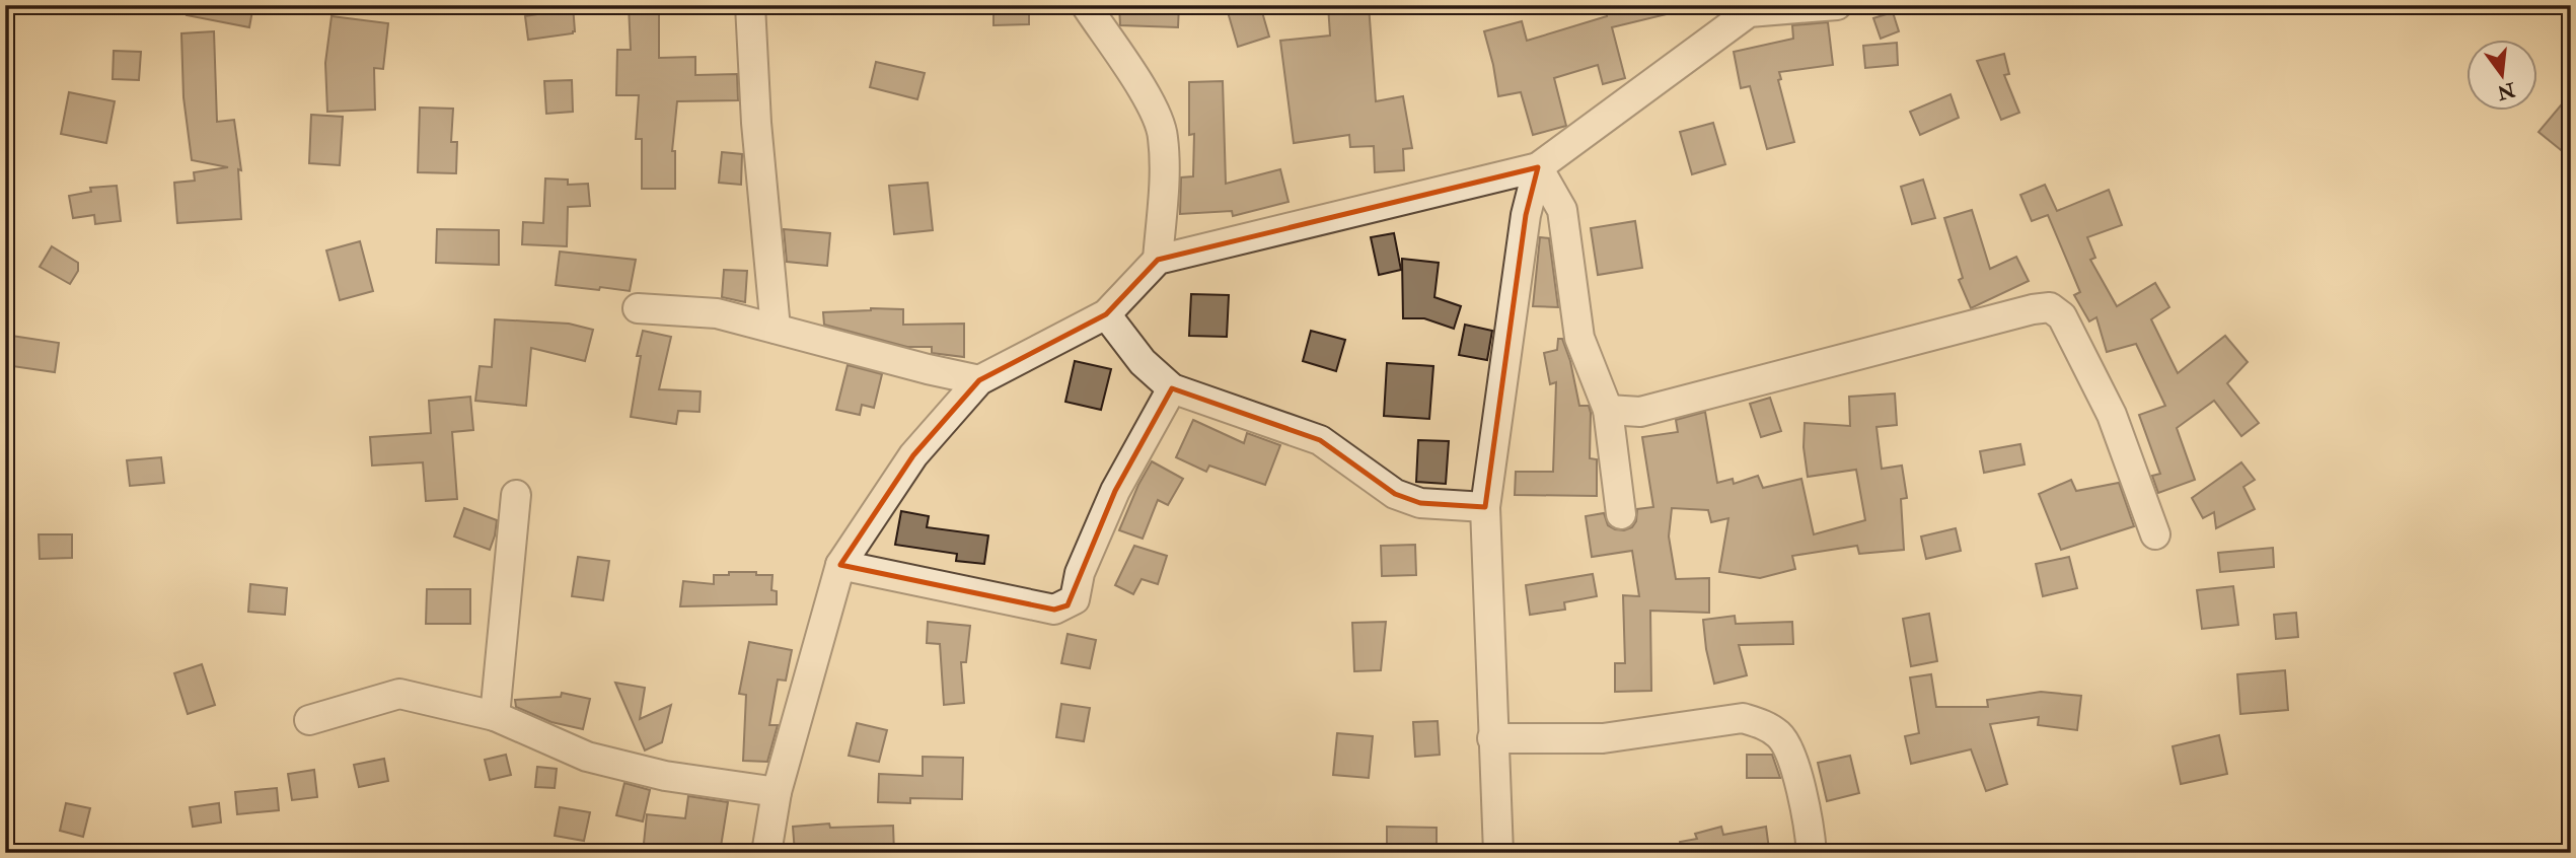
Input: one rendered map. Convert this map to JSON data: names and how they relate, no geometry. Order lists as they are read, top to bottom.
{
  "north": "bottom"
}
